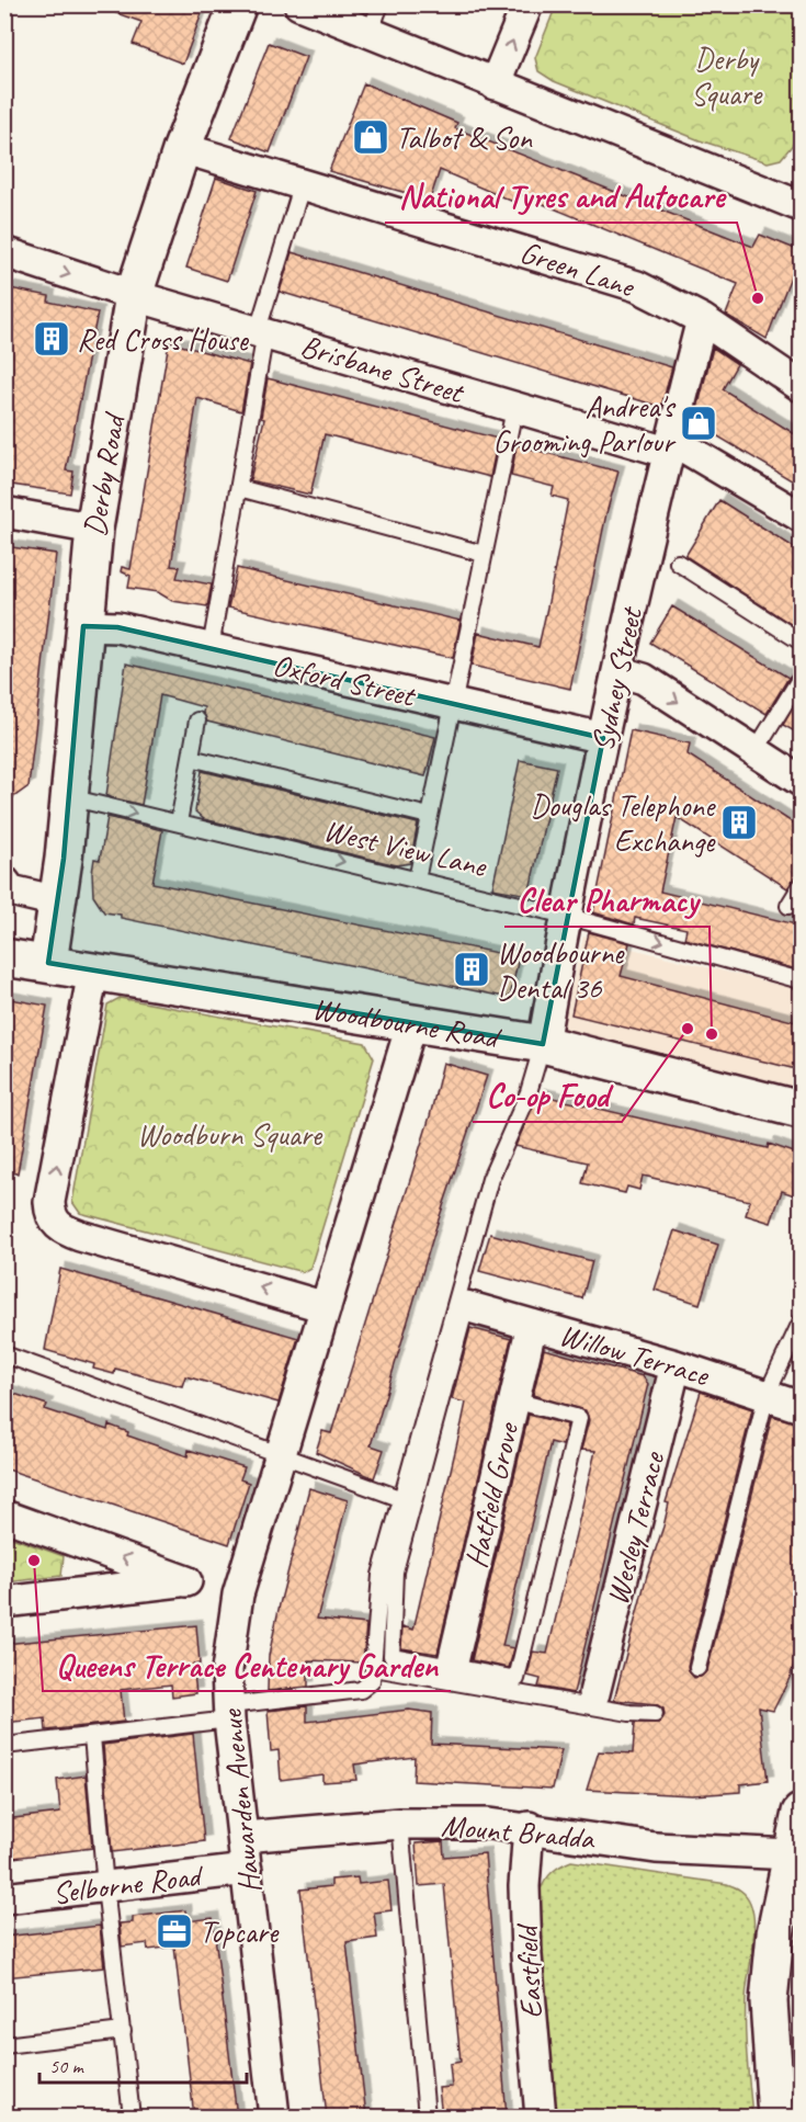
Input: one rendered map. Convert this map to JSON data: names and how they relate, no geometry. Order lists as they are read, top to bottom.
{
  "streets": {
    "main road": ["Derby Road", "Woodbourne Road"],
    "street": [
      "Green Lane",
      "Brisbane Street",
      "Oxford Street",
      "Sydney Street",
      "Willow Terrace",
      "Hatfield Grove",
      "Wesley Terrace",
      "Hawarden Avenue",
      "Mount Bradda",
      "Selborne Road",
      "Eastfield"
    ],
    "lane": ["West View Lane"]
  },
  "crossings": [
    ["Green Lane", "Derby Road"],
    ["Green Lane", "Sydney Street"],
    ["Brisbane Street", "Derby Road"],
    ["Brisbane Street", "Sydney Street"],
    ["Derby Road", "Oxford Street"],
    ["Derby Road", "West View Lane"],
    ["Derby Road", "Woodbourne Road"],
    ["Oxford Street", "Sydney Street"],
    ["Sydney Street", "West View Lane"],
    ["Sydney Street", "Woodbourne Road"],
    ["Willow Terrace", "Hatfield Grove"],
    ["Willow Terrace", "Wesley Terrace"],
    ["Hawarden Avenue", "Mount Bradda"],
    ["Hawarden Avenue", "Selborne Road"],
    ["Mount Bradda", "Eastfield"]
  ],
  "parks": ["Derby Square", "Woodburn Square"],
  "places": {
    "shop": ["Talbot & Son", "Andrea's Grooming Parlour"],
    "other": [
      "National Tyres and Autocare",
      "Co-op Food",
      "Clear Pharmacy",
      "Queens Terrace Centenary Garden"
    ],
    "building": ["Red Cross House", "Douglas Telephone Exchange", "Woodbourne Dental 36"],
    "office": ["Topcare"]
  },
  "scale_bar": "50 m"
}
